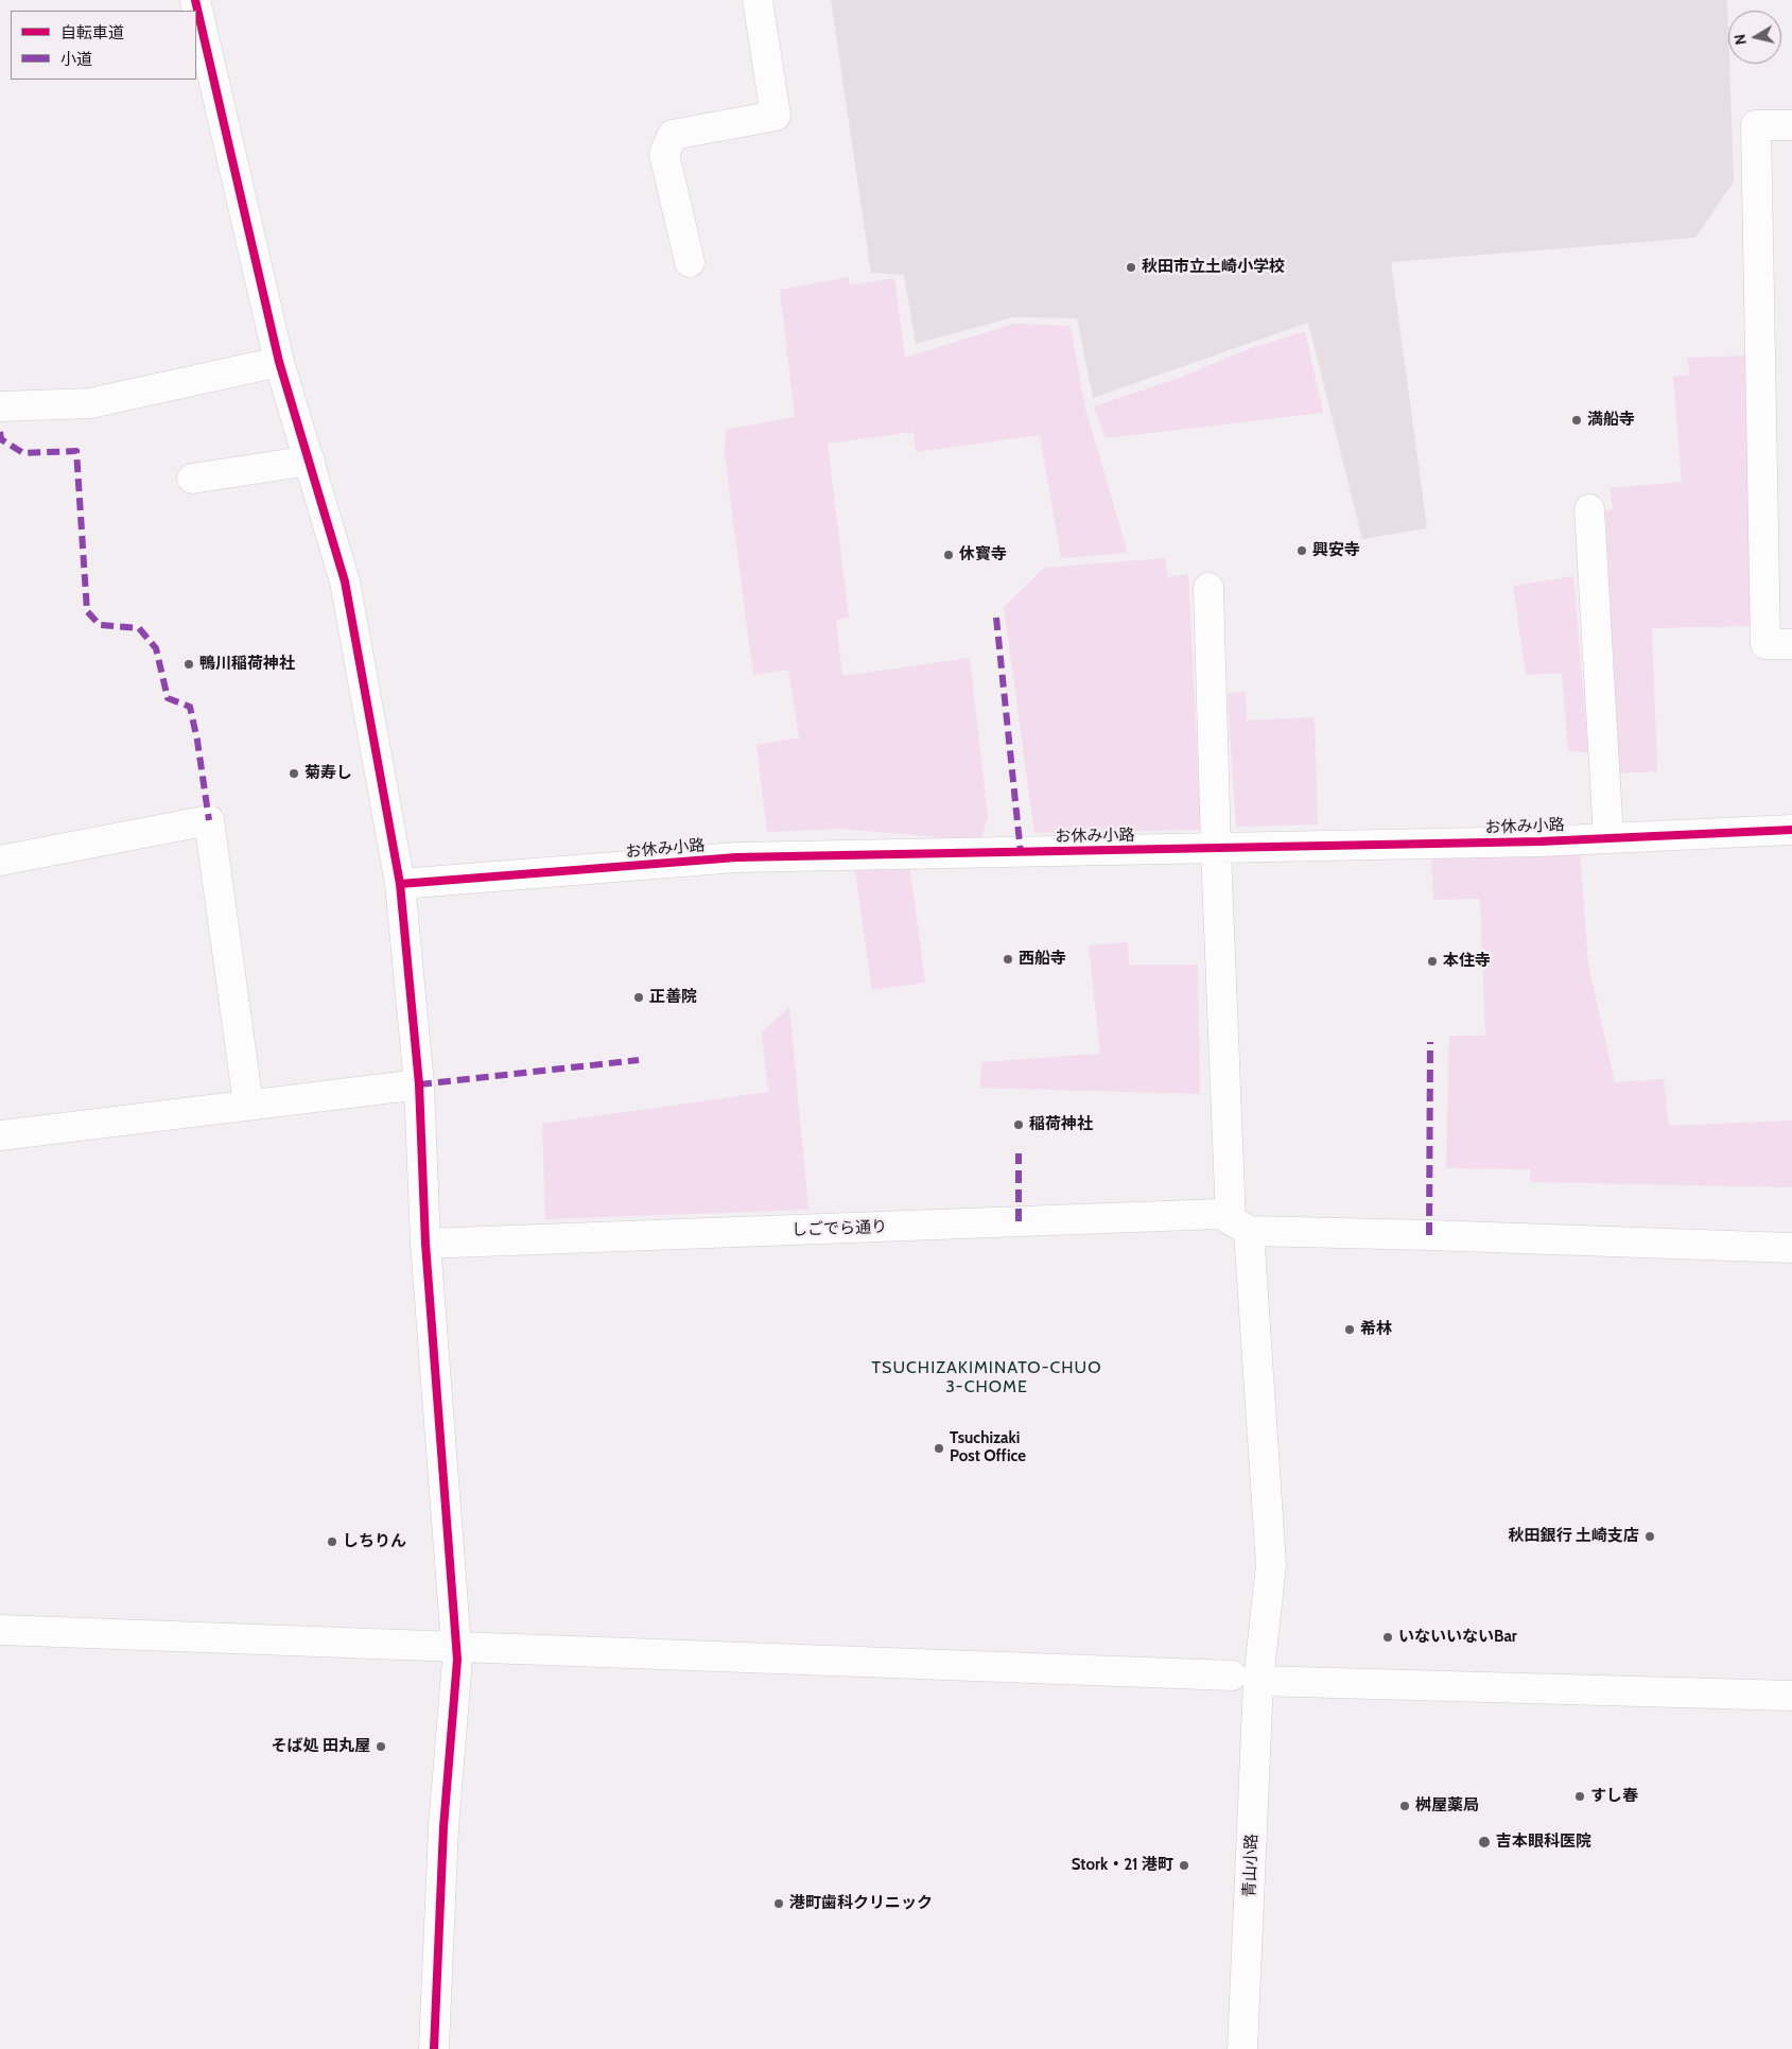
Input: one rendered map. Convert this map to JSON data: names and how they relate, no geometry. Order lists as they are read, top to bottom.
{
  "streets": {
    "street": ["お休み小路", "しごでら通り", "青山小路"]
  },
  "crossings": [
    ["お休み小路", "青山小路"],
    ["しごでら通り", "青山小路"]
  ],
  "districts": ["TSUCHIZAKIMINATO-CHUO 3-CHOME"],
  "places": [
    "秋田市立土崎小学校",
    "満船寺",
    "興安寺",
    "休寳寺",
    "鴨川稲荷神社",
    "菊寿し",
    "西船寺",
    "本住寺",
    "正善院",
    "稲荷神社",
    "希林",
    "Tsuchizaki Post Office",
    "秋田銀行 土崎支店",
    "しちりん",
    "いないいないBar",
    "そば処 田丸屋",
    "すし春",
    "桝屋薬局",
    "吉本眼科医院",
    "Stork・21 港町",
    "港町歯科クリニック"
  ],
  "legend": ["自転車道", "小道"],
  "north": "left"
}
